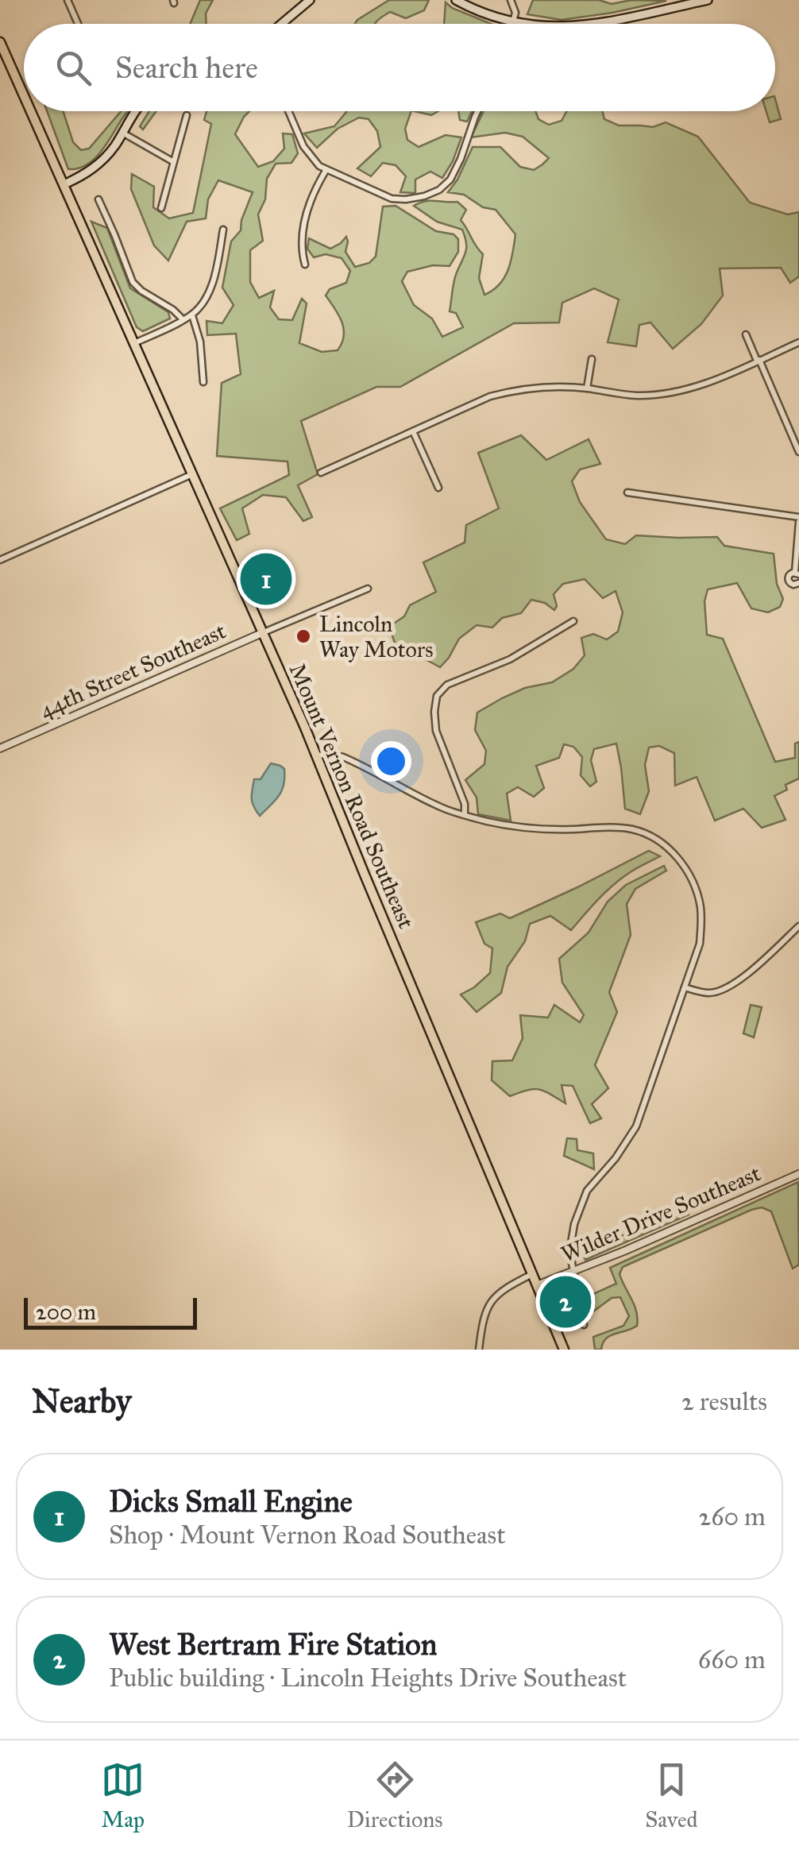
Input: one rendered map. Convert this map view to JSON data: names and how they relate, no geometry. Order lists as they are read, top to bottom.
{
  "streets": {
    "main road": ["Mount Vernon Road Southeast"],
    "street": ["44th Street Southeast", "Wilder Drive Southeast"]
  },
  "crossings": [
    ["44th Street Southeast", "Mount Vernon Road Southeast"],
    ["Mount Vernon Road Southeast", "Wilder Drive Southeast"]
  ],
  "places": ["Lincoln Way Motors"],
  "scale_bar": "200 m",
  "page": {
    "search": "Search here",
    "pins": ["1", "2"],
    "scale": "200 m",
    "heading": ["Nearby", "2 results"],
    "list": [
      {
        "mark": "1",
        "name": "Dicks Small Engine",
        "note": "Shop · Mount Vernon Road Southeast",
        "value": "260 m"
      },
      {
        "mark": "2",
        "name": "West Bertram Fire Station",
        "note": "Public building · Lincoln Heights Drive Southeast",
        "value": "660 m"
      }
    ],
    "nav": ["Map", "Directions", "Saved"]
  }
}
